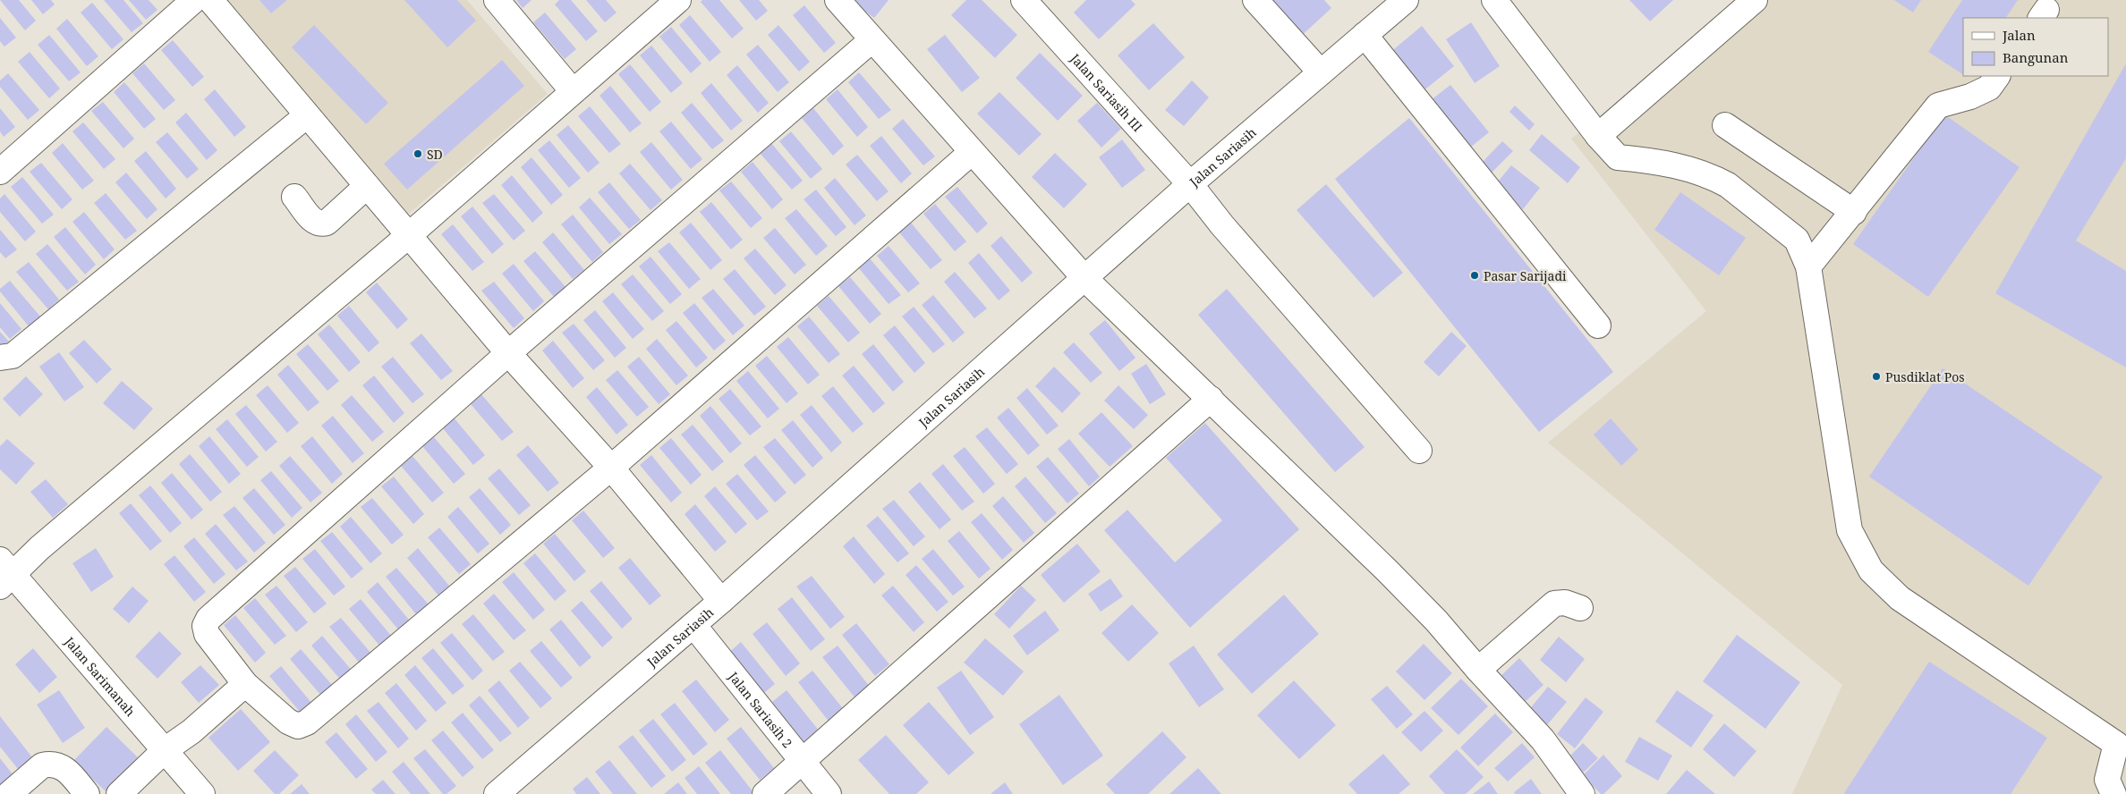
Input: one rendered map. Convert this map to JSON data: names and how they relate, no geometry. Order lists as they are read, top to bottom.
{
  "streets": {
    "street": [
      "Jalan Sariasih III",
      "Jalan Sariasih",
      "Jalan Sarimanah",
      "Jalan Sariasih 2"
    ]
  },
  "crossings": [
    ["Jalan Sariasih III", "Jalan Sariasih"],
    ["Jalan Sariasih", "Jalan Sariasih 2"]
  ],
  "places": ["SD", "Pasar Sarijadi", "Pusdiklat Pos"],
  "legend": ["Jalan", "Bangunan"]
}
